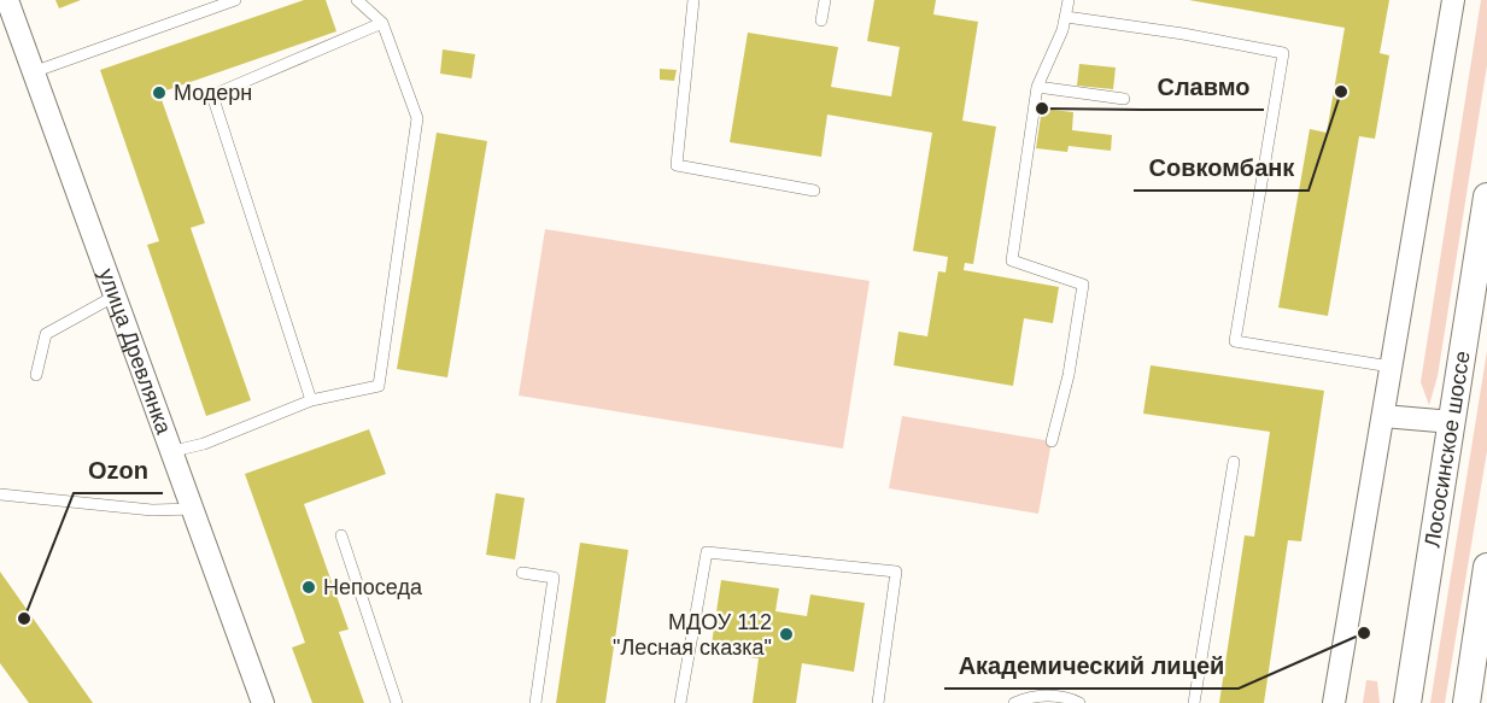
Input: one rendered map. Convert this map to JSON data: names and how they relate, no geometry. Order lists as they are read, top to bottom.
{
  "streets": {
    "street": ["улица Древлянка", "Лососинское шоссе"]
  },
  "places": [
    "Совкомбанк",
    "Модерн",
    "Славмо",
    "Непоседа",
    "Ozon",
    "Академический лицей",
    "МДОУ 112 \"Лесная сказка\""
  ]
}
